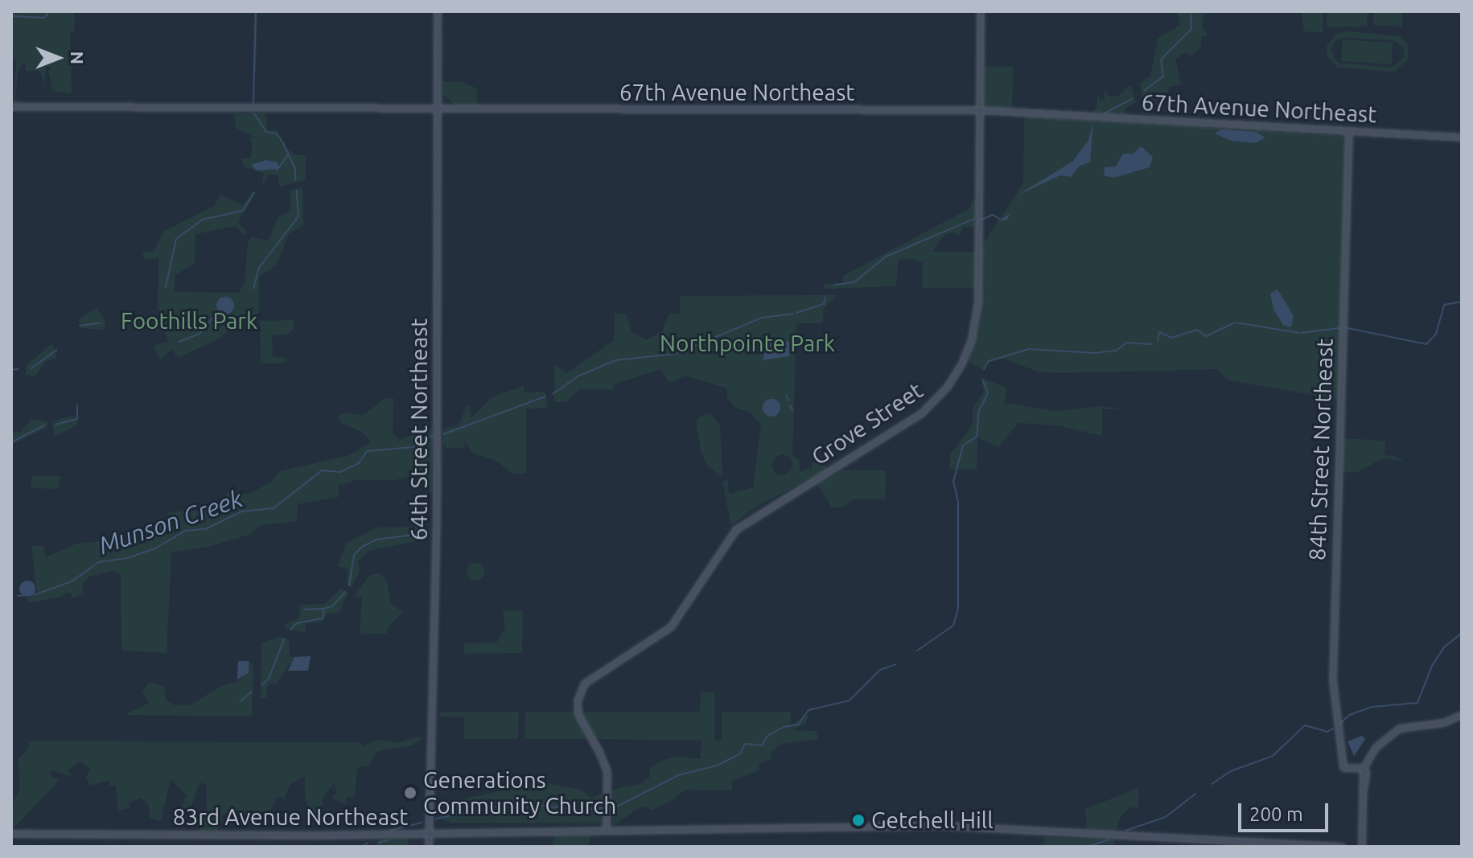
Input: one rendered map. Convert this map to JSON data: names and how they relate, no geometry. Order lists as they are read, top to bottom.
{
  "streets": {
    "street": [
      "67th Avenue Northeast",
      "Grove Street",
      "64th Street Northeast",
      "84th Street Northeast",
      "83rd Avenue Northeast"
    ]
  },
  "crossings": [
    ["67th Avenue Northeast", "Grove Street"],
    ["67th Avenue Northeast", "64th Street Northeast"],
    ["67th Avenue Northeast", "84th Street Northeast"],
    ["Grove Street", "83rd Avenue Northeast"],
    ["64th Street Northeast", "83rd Avenue Northeast"]
  ],
  "water": ["Munson Creek"],
  "parks": ["Foothills Park", "Northpointe Park"],
  "places": ["Generations Community Church", "Getchell Hill"],
  "scale_bar": "200 m",
  "north": "right"
}
